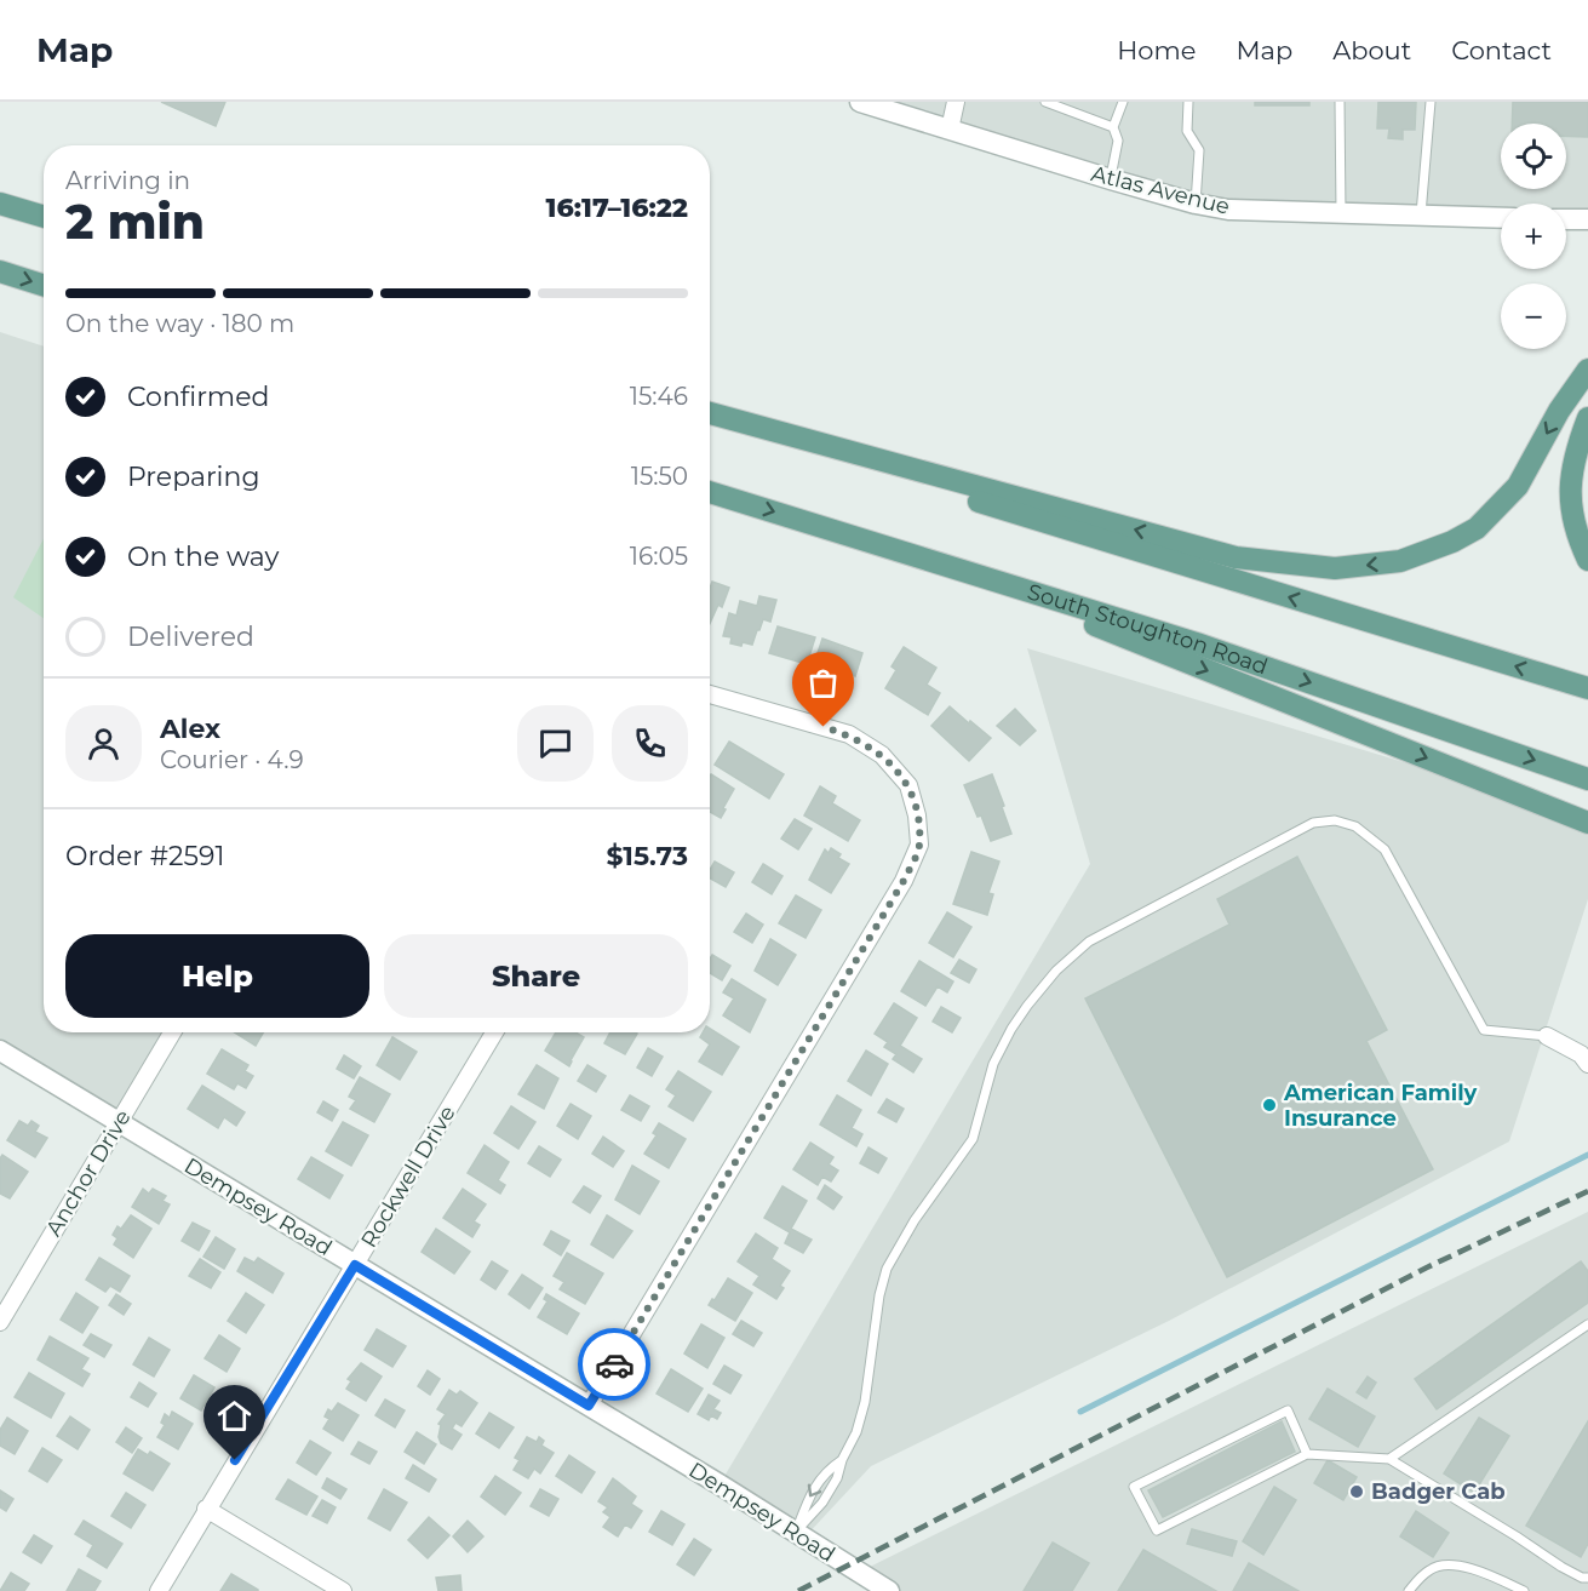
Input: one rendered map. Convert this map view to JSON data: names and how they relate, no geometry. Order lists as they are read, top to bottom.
{
  "streets": {
    "main road": ["South Stoughton Road"],
    "street": [
      "Atlas Avenue",
      "Anchor Drive",
      "Rockwell Drive",
      "Dempsey Road"
    ]
  },
  "crossings": [
    ["Anchor Drive", "Dempsey Road"],
    ["Rockwell Drive", "Dempsey Road"]
  ],
  "places": ["American Family Insurance", "Badger Cab"],
  "page": {
    "header": "Map",
    "nav": [
      "Home",
      "Map",
      "About",
      "Contact"
    ],
    "map_buttons": ["+", "−"],
    "heading": ["2 min", "Arriving in", "16:17–16:22"],
    "panel": [
      "Alex",
      "Courier · 4.9",
      "Order #2591",
      "$15.73"
    ],
    "bar": "On the way · 180 m",
    "list": [
      ["Confirmed", "15:46"],
      ["Preparing", "15:50"],
      ["On the way", "16:05"],
      "Delivered"
    ],
    "buttons": ["Help", "Share"]
  }
}
